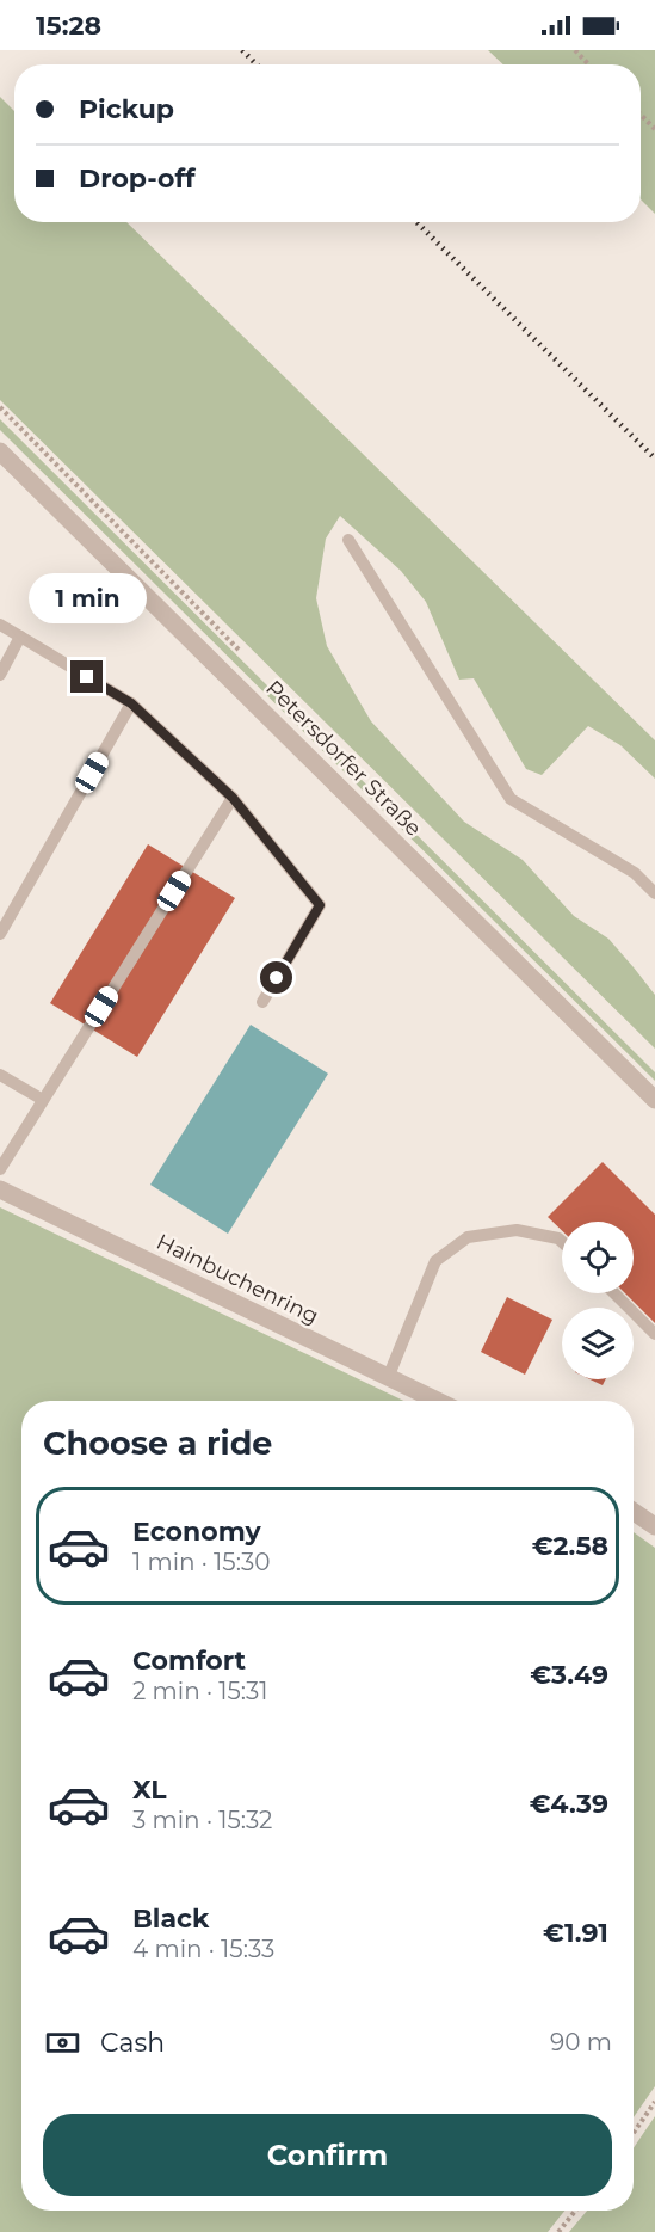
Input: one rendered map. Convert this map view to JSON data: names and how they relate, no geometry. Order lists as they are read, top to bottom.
{
  "streets": {
    "street": ["Petersdorfer Straße", "Hainbuchenring"]
  },
  "page": {
    "status": "15:28",
    "banner": ["Pickup", "Drop-off"],
    "bubble": "1 min",
    "heading": "Choose a ride",
    "list": [
      {
        "name": "Economy",
        "note": "1 min · 15:30",
        "value": "€2.58"
      },
      {
        "name": "Comfort",
        "note": "2 min · 15:31",
        "value": "€3.49"
      },
      {
        "name": "XL",
        "note": "3 min · 15:32",
        "value": "€4.39"
      },
      {
        "name": "Black",
        "note": "4 min · 15:33",
        "value": "€1.91"
      }
    ],
    "pay": ["Cash", "90 m"],
    "buttons": "Confirm"
  }
}
